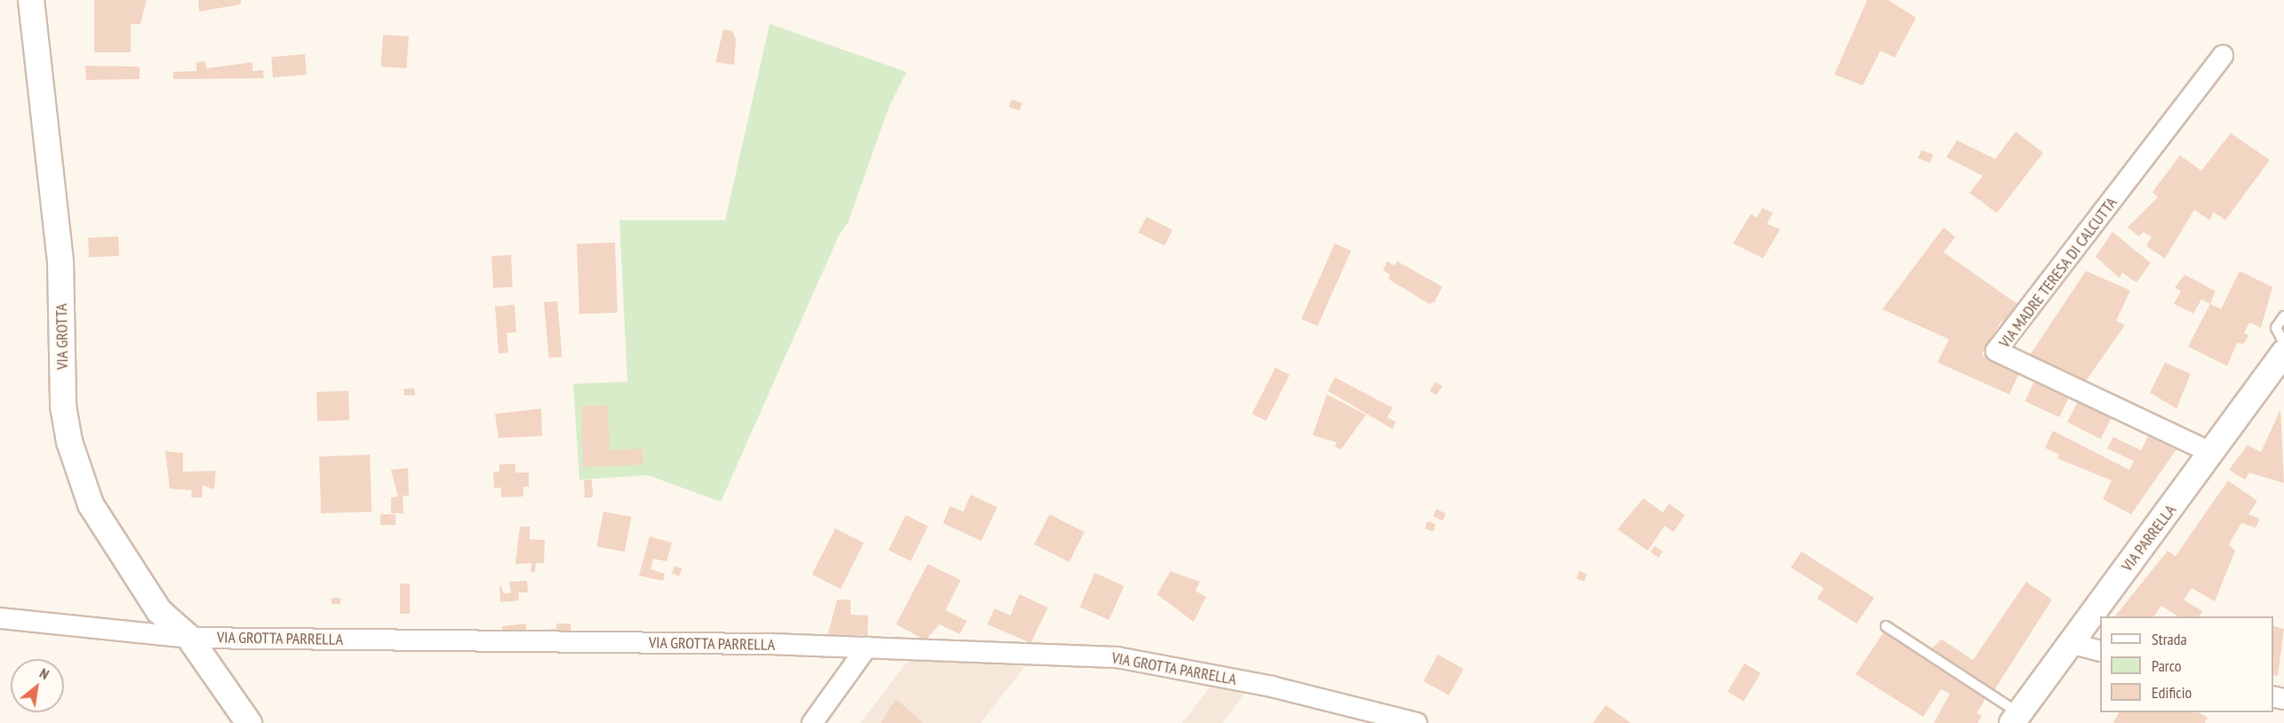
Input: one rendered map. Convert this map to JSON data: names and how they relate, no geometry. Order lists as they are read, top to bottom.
{
  "streets": {
    "street": [
      "VIA MADRE TERESA DI CALCUTTA",
      "VIA GROTTA",
      "VIA PARRELLA",
      "VIA GROTTA PARRELLA"
    ]
  },
  "crossings": [
    ["VIA MADRE TERESA DI CALCUTTA", "VIA PARRELLA"],
    ["VIA GROTTA", "VIA GROTTA PARRELLA"]
  ],
  "legend": ["Strada", "Parco", "Edificio"],
  "north": "top right"
}
